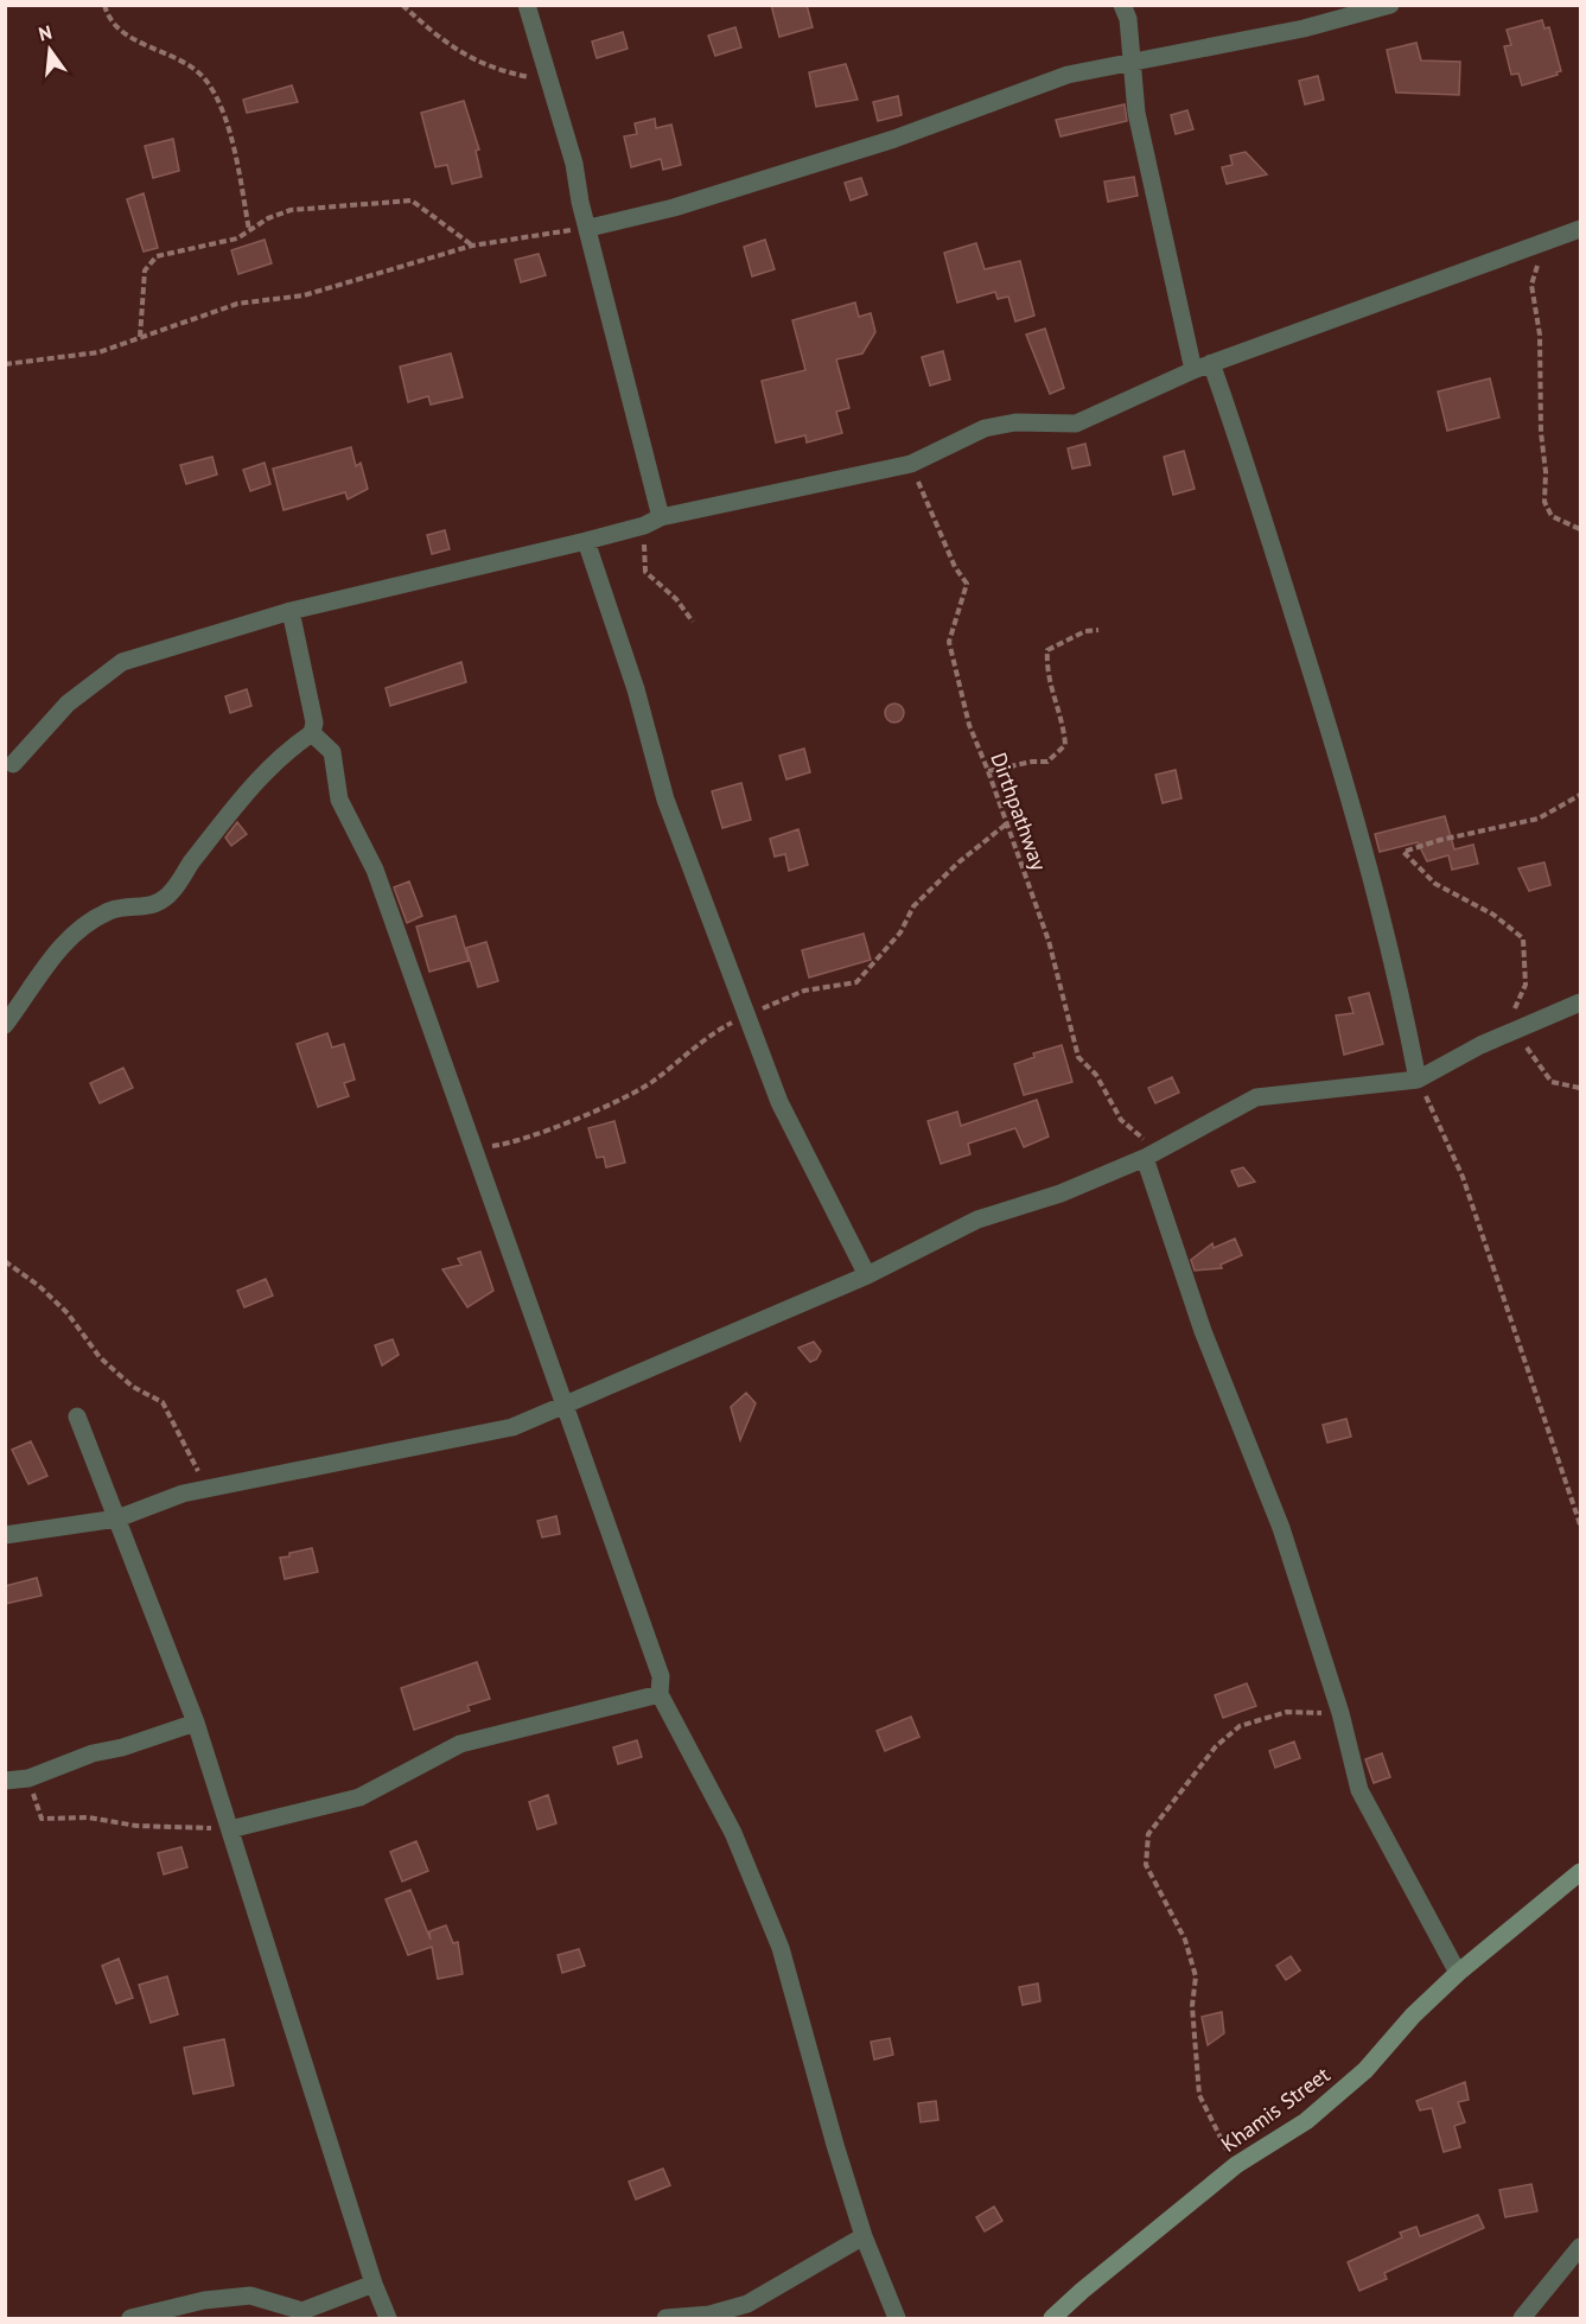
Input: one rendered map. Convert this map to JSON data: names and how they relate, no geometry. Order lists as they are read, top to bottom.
{
  "streets": {
    "street": ["Khamis Street"],
    "path": ["Dirthpathway"]
  },
  "north": "top"
}
